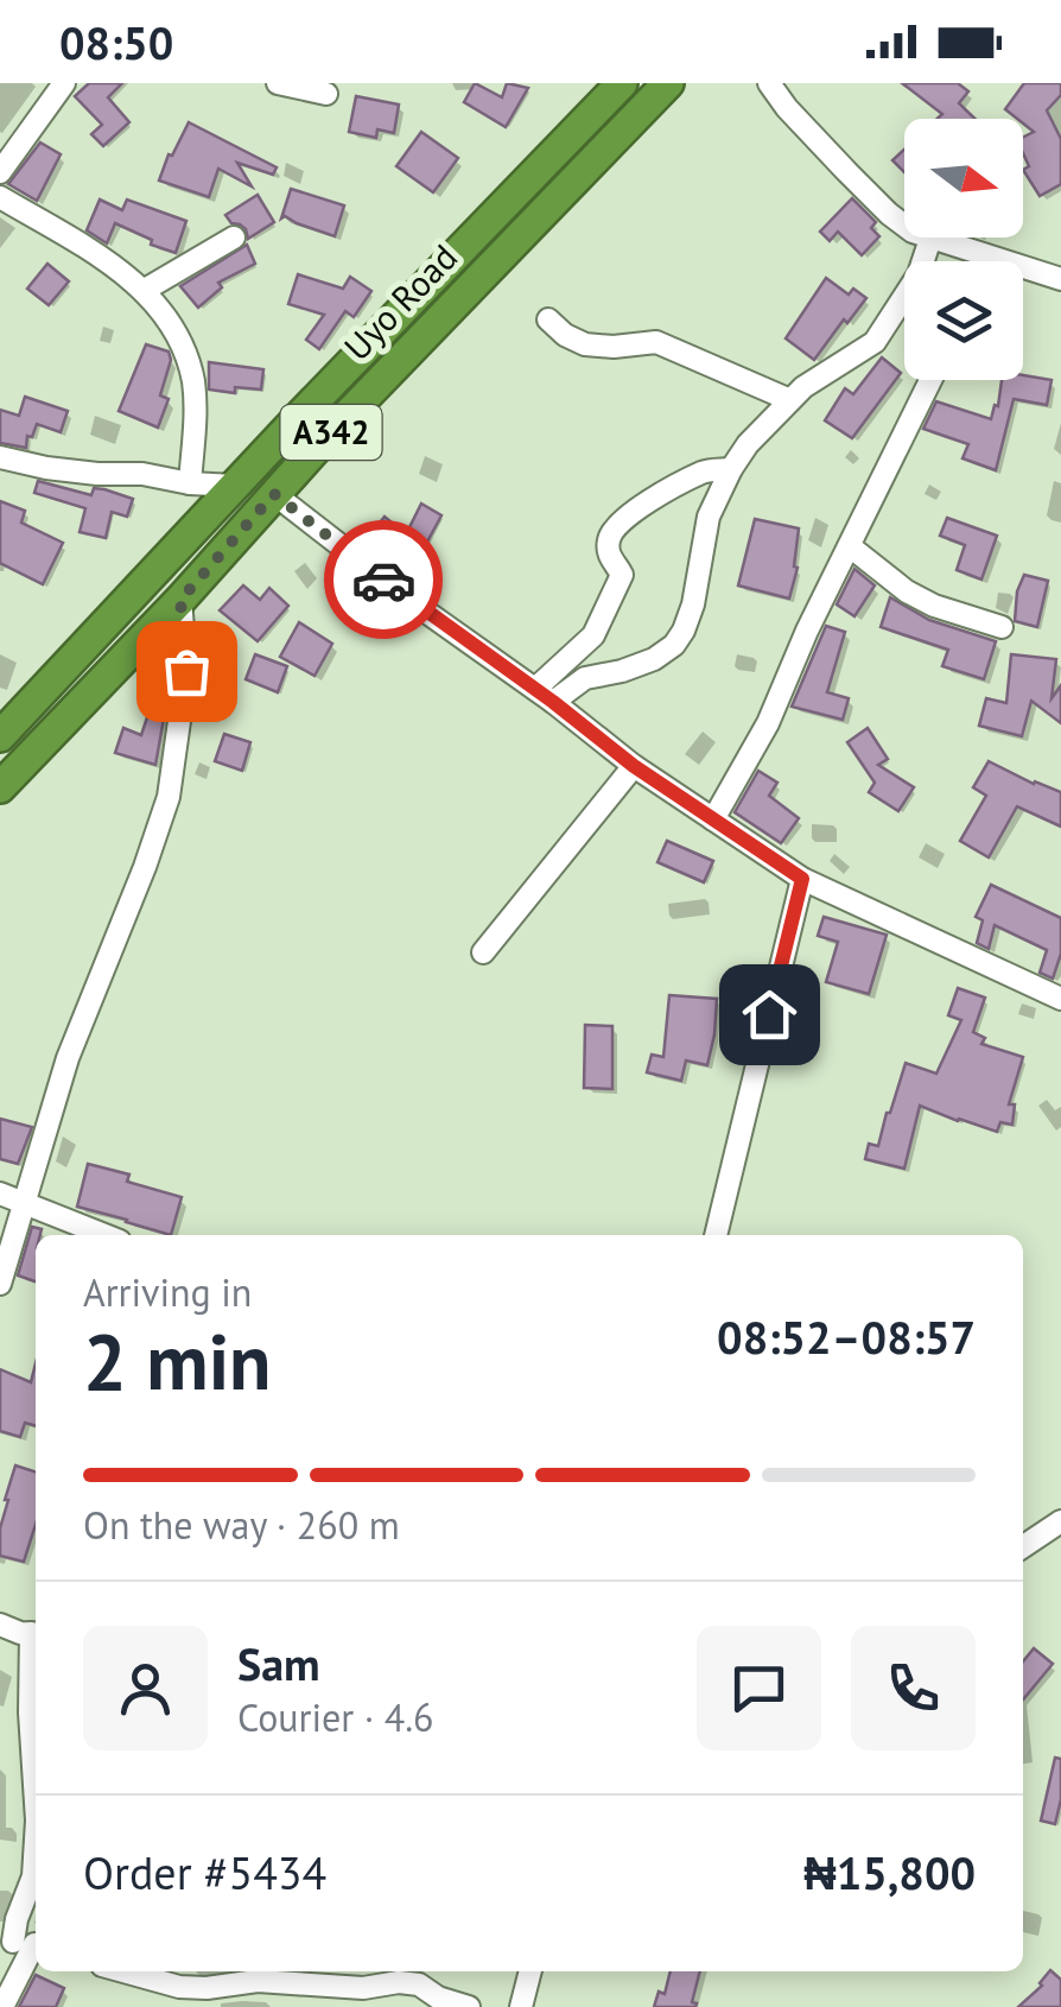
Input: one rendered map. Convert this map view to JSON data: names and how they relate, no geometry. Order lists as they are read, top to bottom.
{
  "streets": {
    "highway": ["Uyo Road", "A342"]
  },
  "north": "right",
  "page": {
    "status": "08:50",
    "heading": ["2 min", "Arriving in", "08:52–08:57"],
    "panel": [
      "Sam",
      "Courier · 4.6",
      "Order #5434",
      "₦15,800"
    ],
    "bar": "On the way · 260 m"
  }
}
